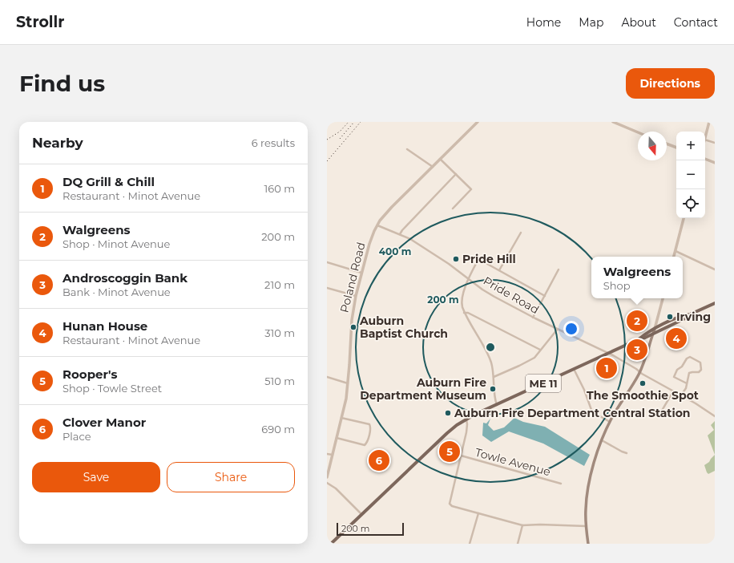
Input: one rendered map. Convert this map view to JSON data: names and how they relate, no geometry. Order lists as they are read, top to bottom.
{
  "streets": {
    "main road": ["ME 11"],
    "street": ["Poland Road", "Pride Road", "Towle Avenue"]
  },
  "crossings": [
    ["Poland Road", "Pride Road"],
    ["Pride Road", "ME 11"]
  ],
  "places": [
    "Pride Hill",
    "Irving",
    "Auburn Baptist Church",
    "The Smoothie Spot",
    "Auburn Fire Department Museum",
    "Auburn Fire Department Central Station"
  ],
  "scale_bar": "200 m",
  "north": "bottom",
  "page": {
    "header": "Strollr",
    "nav": [
      "Home",
      "Map",
      "About",
      "Contact"
    ],
    "buttons": [
      "Directions",
      ["Save", "Share"]
    ],
    "title": "Find us",
    "heading": ["Nearby", "6 results"],
    "map_buttons": ["+", "−"],
    "list": [
      {
        "mark": "1",
        "name": "DQ Grill & Chill",
        "note": "Restaurant · Minot Avenue",
        "value": "160 m"
      },
      {
        "mark": "2",
        "name": "Walgreens",
        "note": "Shop · Minot Avenue",
        "value": "200 m"
      },
      {
        "mark": "3",
        "name": "Androscoggin Bank",
        "note": "Bank · Minot Avenue",
        "value": "210 m"
      },
      {
        "mark": "4",
        "name": "Hunan House",
        "note": "Restaurant · Minot Avenue",
        "value": "310 m"
      },
      {
        "mark": "5",
        "name": "Rooper's",
        "note": "Shop · Towle Street",
        "value": "510 m"
      },
      {
        "mark": "6",
        "name": "Clover Manor",
        "note": "Place",
        "value": "690 m"
      }
    ],
    "popup": ["Walgreens", "Shop"],
    "pins": [
      "2",
      "4",
      "3",
      "1",
      "5",
      "6"
    ],
    "scale": "200 m"
  },
  "rings": ["400 m", "200 m"]
}
